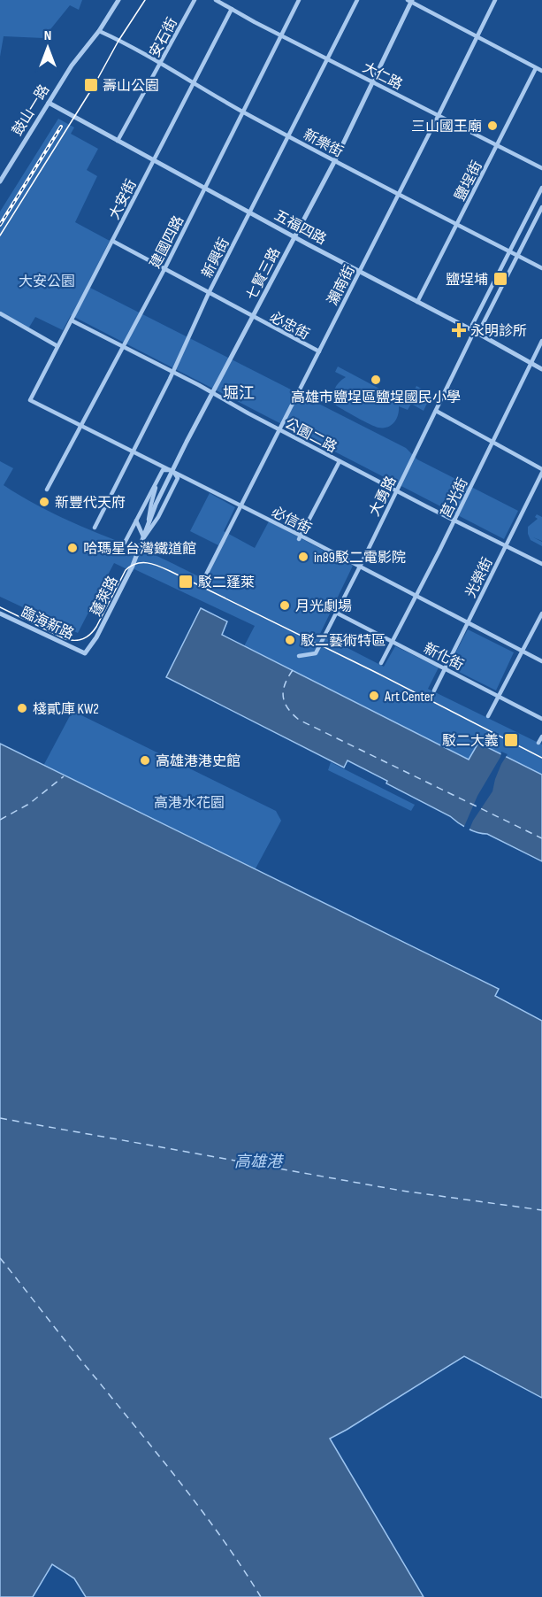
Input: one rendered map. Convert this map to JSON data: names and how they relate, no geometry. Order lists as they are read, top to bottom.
{
  "streets": {
    "street": [
      "安石街",
      "大仁路",
      "鼓山一路",
      "新樂街",
      "鹽埕街",
      "大安街",
      "五福四路",
      "建國四路",
      "新興街",
      "七賢三路",
      "瀨南街",
      "必忠街",
      "公園二路",
      "大勇路",
      "莒光街",
      "必信街",
      "光榮街",
      "蓬萊路",
      "臨海新路",
      "新化街"
    ]
  },
  "crossings": [
    ["安石街", "新樂街"],
    ["安石街", "五福四路"],
    ["大仁路", "鹽埕街"],
    ["大仁路", "大安街"],
    ["大仁路", "建國四路"],
    ["大仁路", "新興街"],
    ["大仁路", "七賢三路"],
    ["大仁路", "瀨南街"],
    ["鼓山一路", "新樂街"],
    ["鼓山一路", "五福四路"],
    ["新樂街", "鹽埕街"],
    ["新樂街", "大安街"],
    ["新樂街", "建國四路"],
    ["新樂街", "新興街"],
    ["新樂街", "七賢三路"],
    ["新樂街", "瀨南街"],
    ["新樂街", "大勇路"],
    ["鹽埕街", "五福四路"],
    ["大安街", "五福四路"],
    ["大安街", "必忠街"],
    ["大安街", "公園二路"],
    ["大安街", "必信街"],
    ["五福四路", "建國四路"],
    ["五福四路", "新興街"],
    ["五福四路", "七賢三路"],
    ["五福四路", "瀨南街"],
    ["五福四路", "大勇路"],
    ["五福四路", "莒光街"],
    ["建國四路", "必忠街"],
    ["建國四路", "公園二路"],
    ["建國四路", "必信街"],
    ["新興街", "必忠街"],
    ["新興街", "公園二路"],
    ["新興街", "必信街"],
    ["七賢三路", "必忠街"],
    ["七賢三路", "公園二路"],
    ["七賢三路", "必信街"],
    ["七賢三路", "蓬萊路"],
    ["瀨南街", "必忠街"],
    ["瀨南街", "公園二路"],
    ["瀨南街", "必信街"],
    ["公園二路", "大勇路"],
    ["公園二路", "莒光街"],
    ["公園二路", "光榮街"],
    ["大勇路", "必信街"],
    ["大勇路", "新化街"],
    ["莒光街", "必信街"],
    ["莒光街", "新化街"],
    ["必信街", "光榮街"],
    ["光榮街", "新化街"],
    ["蓬萊路", "臨海新路"]
  ],
  "districts": ["堀江"],
  "water": ["高雄港"],
  "parks": ["大安公園", "高港水花園"],
  "places": {
    "transit": [
      "壽山公園",
      "鹽埕埔",
      "駁二蓬萊",
      "駁二大義"
    ],
    "other": [
      "三山國王廟",
      "高雄市鹽埕區鹽埕國民小學",
      "新豐代天府",
      "哈瑪星台灣鐵道館",
      "in89駁二電影院",
      "月光劇場",
      "駁二藝術特區",
      "Art Center",
      "棧貳庫 KW2",
      "高雄港港史館"
    ],
    "health": ["永明診所"]
  },
  "north": "top"
}
